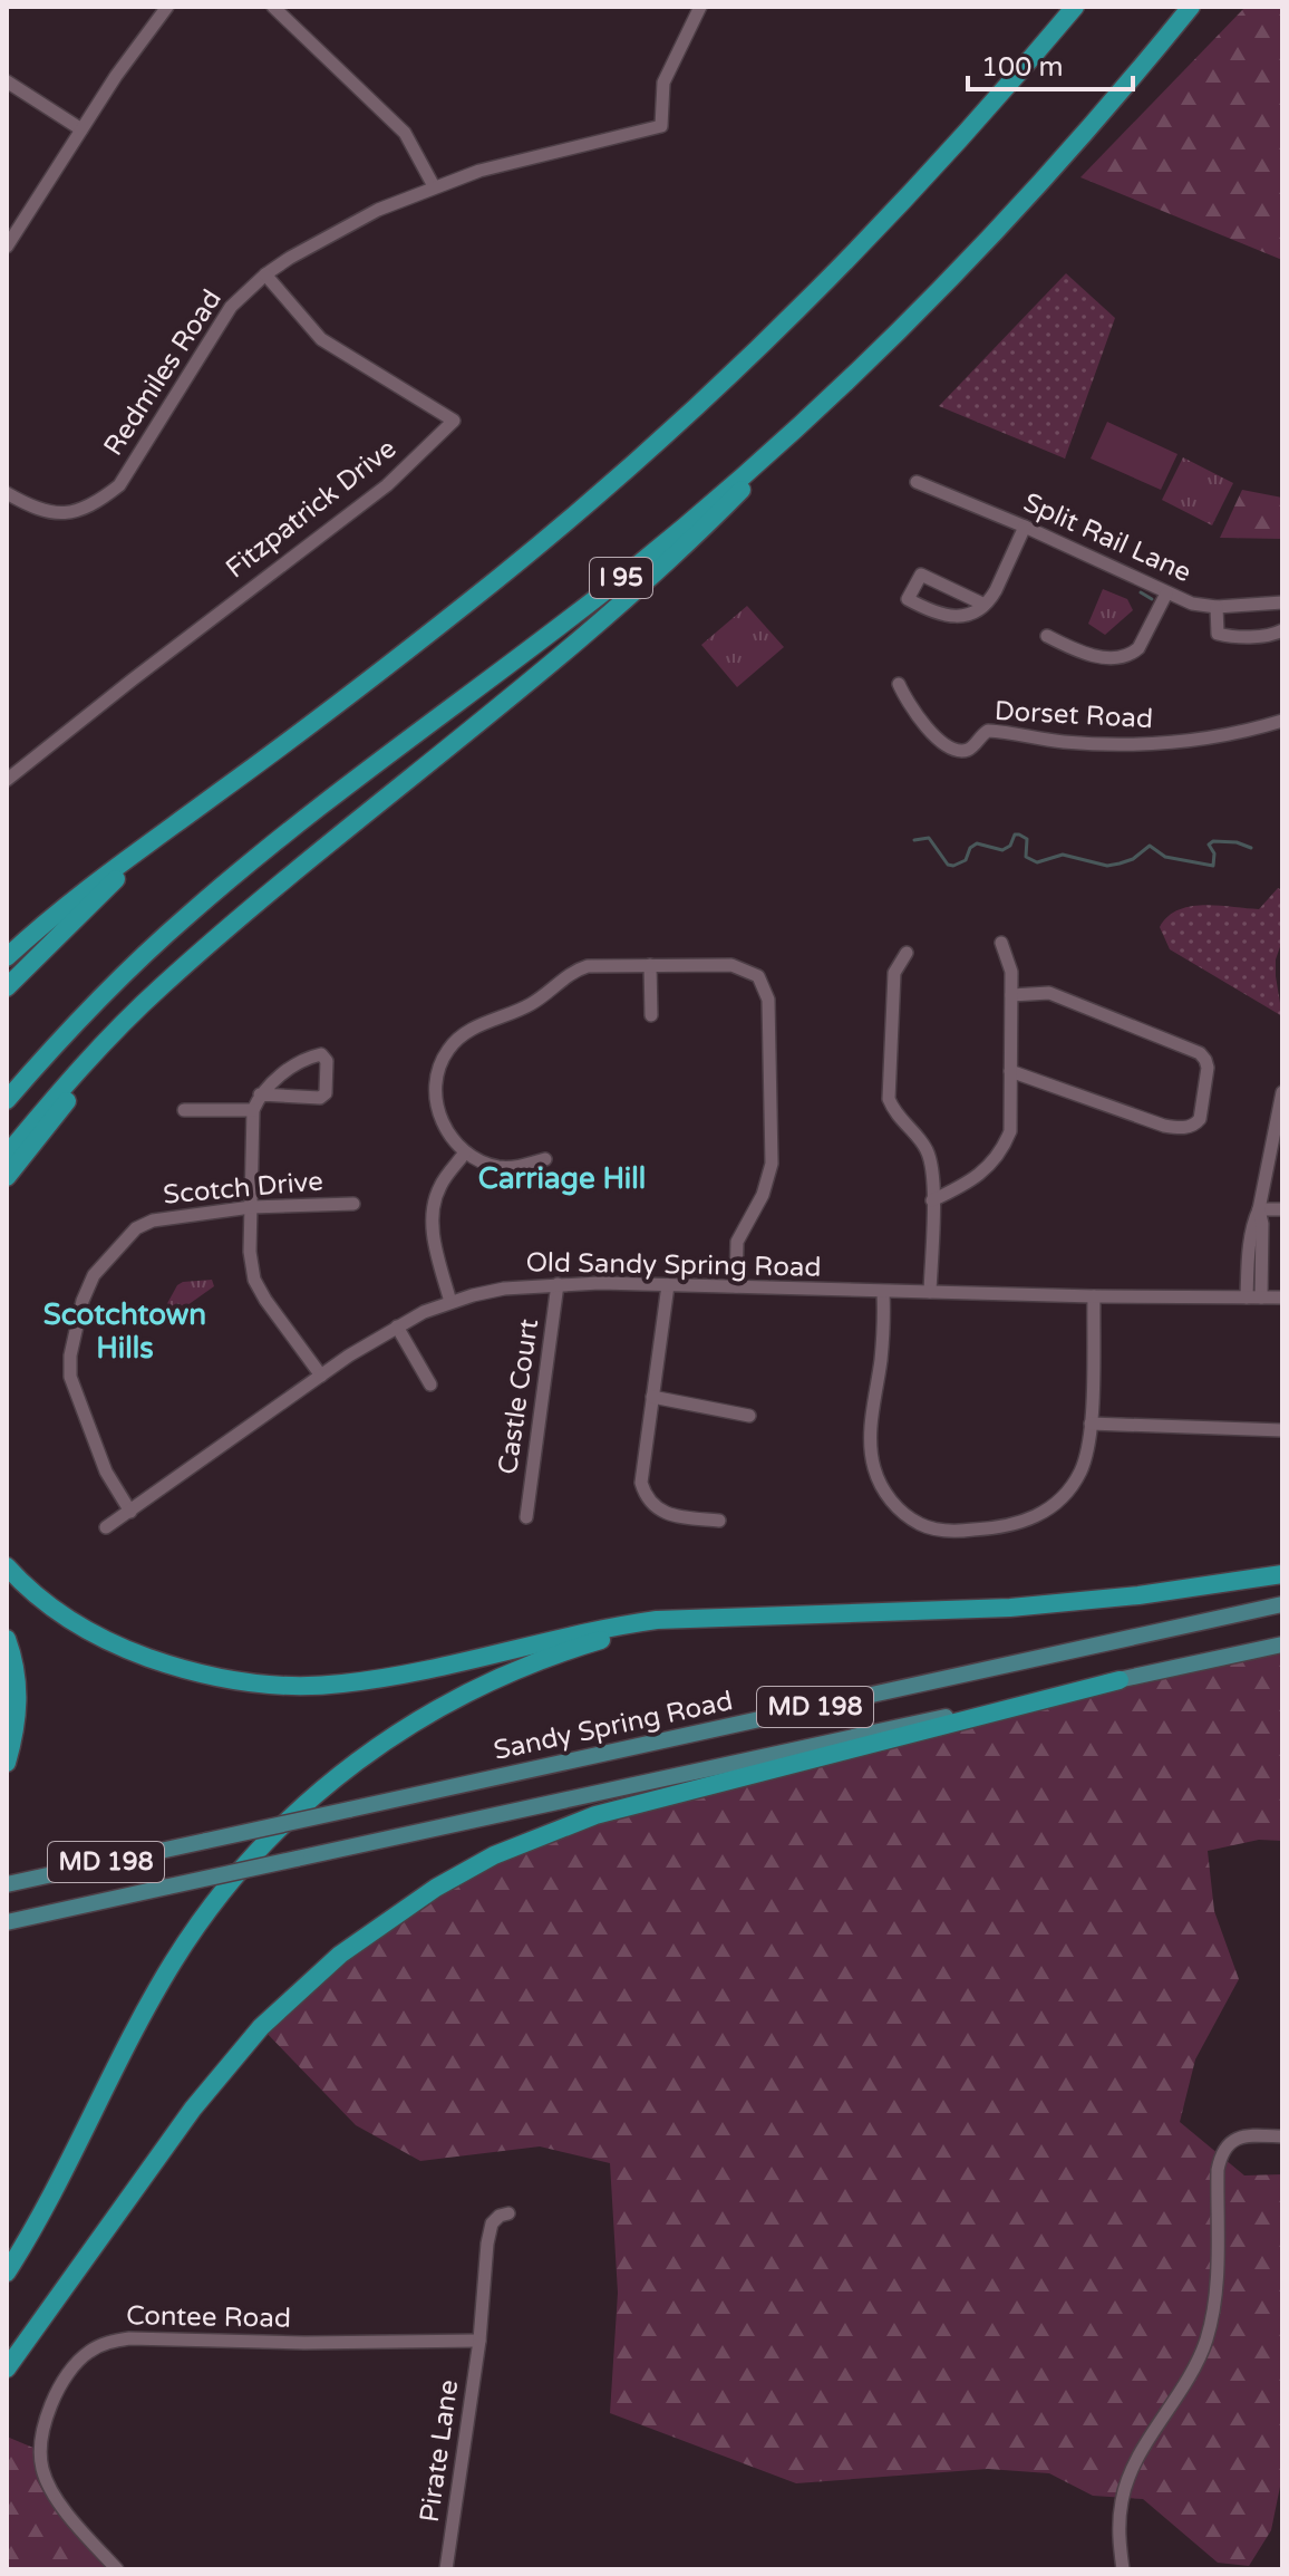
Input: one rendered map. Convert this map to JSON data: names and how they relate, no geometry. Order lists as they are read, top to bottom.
{
  "streets": {
    "highway": ["I 95"],
    "main road": ["MD 198", "Sandy Spring Road"],
    "street": [
      "Redmiles Road",
      "Fitzpatrick Drive",
      "Split Rail Lane",
      "Dorset Road",
      "Scotch Drive",
      "Old Sandy Spring Road",
      "Castle Court",
      "Contee Road",
      "Pirate Lane"
    ]
  },
  "crossings": [
    ["Redmiles Road", "Fitzpatrick Drive"],
    ["Scotch Drive", "Old Sandy Spring Road"],
    ["Old Sandy Spring Road", "Castle Court"],
    ["Contee Road", "Pirate Lane"]
  ],
  "districts": ["Carriage Hill", "Scotchtown Hills"],
  "scale_bar": "100 m"
}
